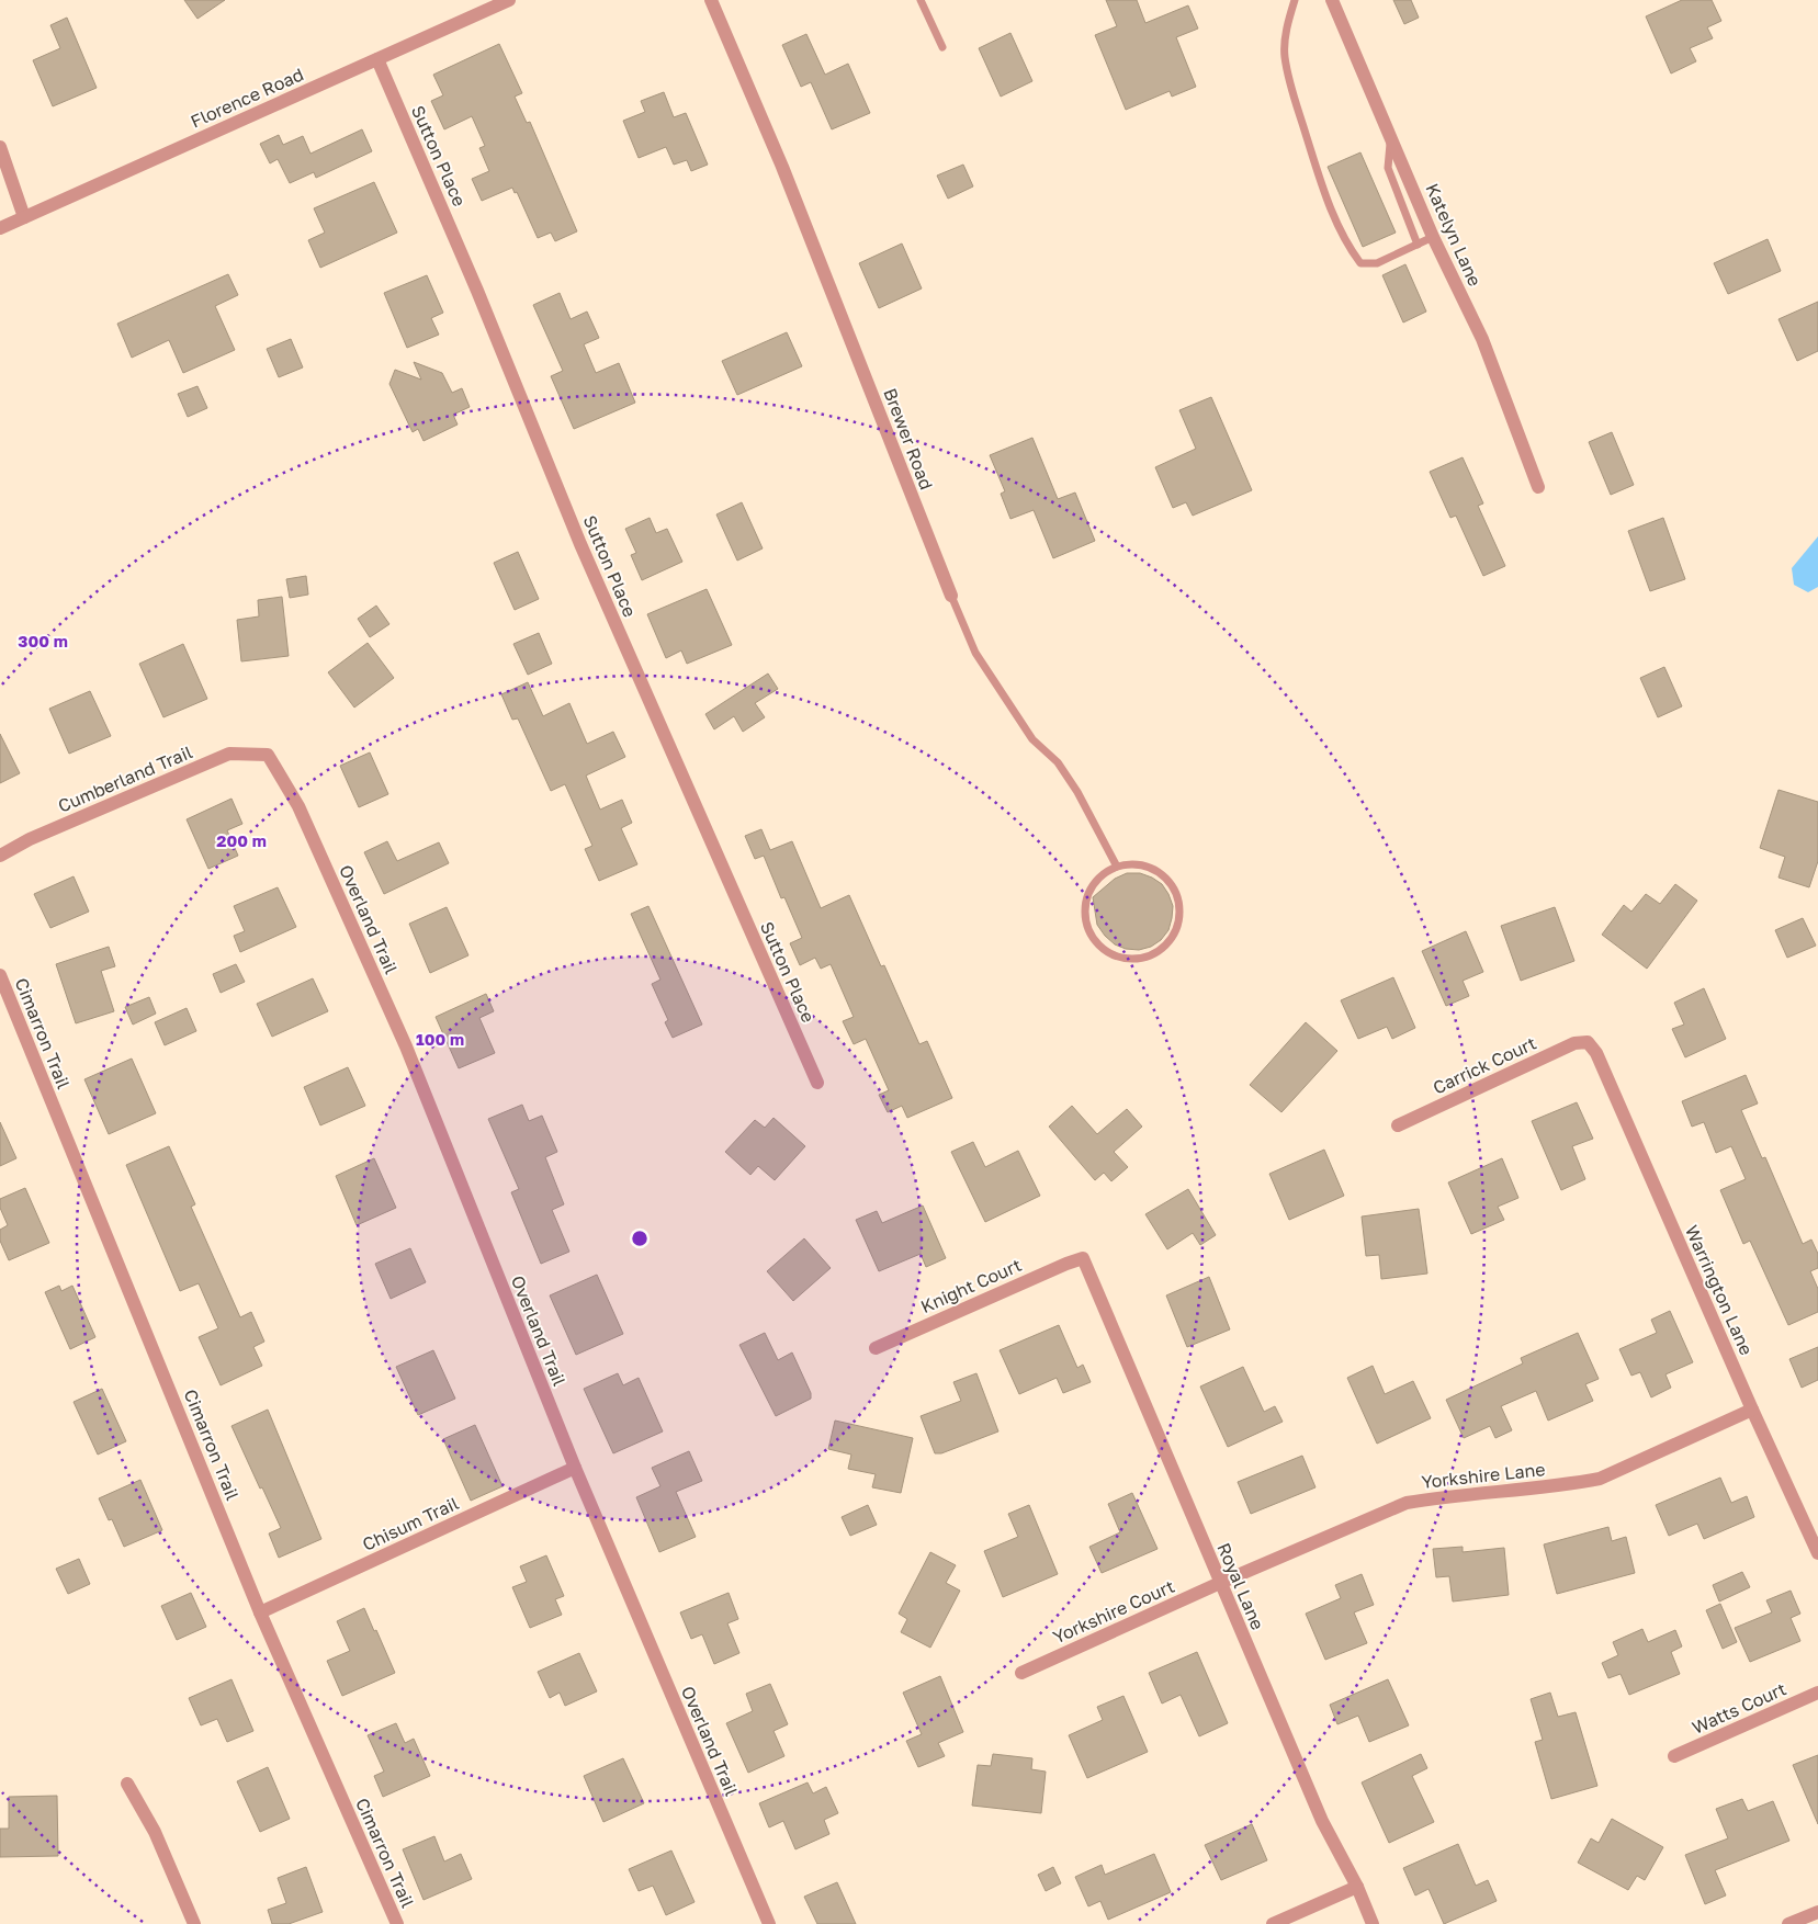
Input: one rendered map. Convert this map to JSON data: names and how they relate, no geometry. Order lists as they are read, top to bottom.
{
  "streets": {
    "street": [
      "Florence Road",
      "Sutton Place",
      "Katelyn Lane",
      "Brewer Road",
      "Cumberland Trail",
      "Overland Trail",
      "Cimarron Trail",
      "Carrick Court",
      "Knight Court",
      "Warrington Lane",
      "Yorkshire Lane",
      "Chisum Trail",
      "Royal Lane",
      "Yorkshire Court",
      "Watts Court"
    ]
  },
  "crossings": [
    ["Florence Road", "Sutton Place"],
    ["Cumberland Trail", "Overland Trail"],
    ["Overland Trail", "Chisum Trail"],
    ["Cimarron Trail", "Chisum Trail"],
    ["Carrick Court", "Warrington Lane"],
    ["Knight Court", "Royal Lane"],
    ["Warrington Lane", "Yorkshire Lane"],
    ["Yorkshire Lane", "Royal Lane"],
    ["Yorkshire Lane", "Yorkshire Court"],
    ["Royal Lane", "Yorkshire Court"]
  ],
  "rings": ["300 m", "200 m", "100 m"]
}
